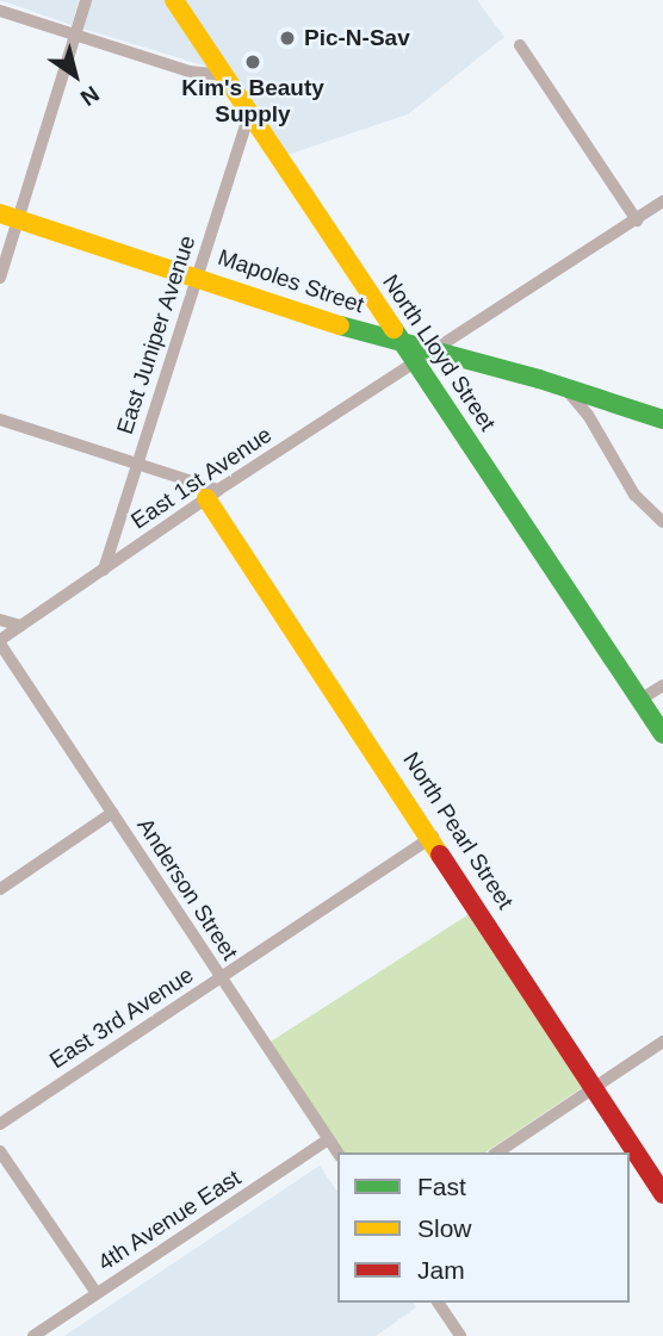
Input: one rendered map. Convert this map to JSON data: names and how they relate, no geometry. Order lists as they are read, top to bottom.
{
  "streets": {
    "street": [
      "Mapoles Street",
      "East Juniper Avenue",
      "North Lloyd Street",
      "East 1st Avenue",
      "North Pearl Street",
      "Anderson Street",
      "East 3rd Avenue",
      "4th Avenue East"
    ]
  },
  "crossings": [
    ["Mapoles Street", "East Juniper Avenue"],
    ["Mapoles Street", "North Lloyd Street"],
    ["Mapoles Street", "East 1st Avenue"],
    ["East Juniper Avenue", "North Lloyd Street"],
    ["East Juniper Avenue", "East 1st Avenue"],
    ["North Lloyd Street", "East 1st Avenue"],
    ["East 1st Avenue", "North Pearl Street"],
    ["East 1st Avenue", "Anderson Street"],
    ["North Pearl Street", "East 3rd Avenue"],
    ["Anderson Street", "East 3rd Avenue"],
    ["Anderson Street", "4th Avenue East"]
  ],
  "places": ["Pic-N-Sav", "Kim's Beauty Supply"],
  "legend": ["Fast", "Slow", "Jam"],
  "north": "bottom right"
}
